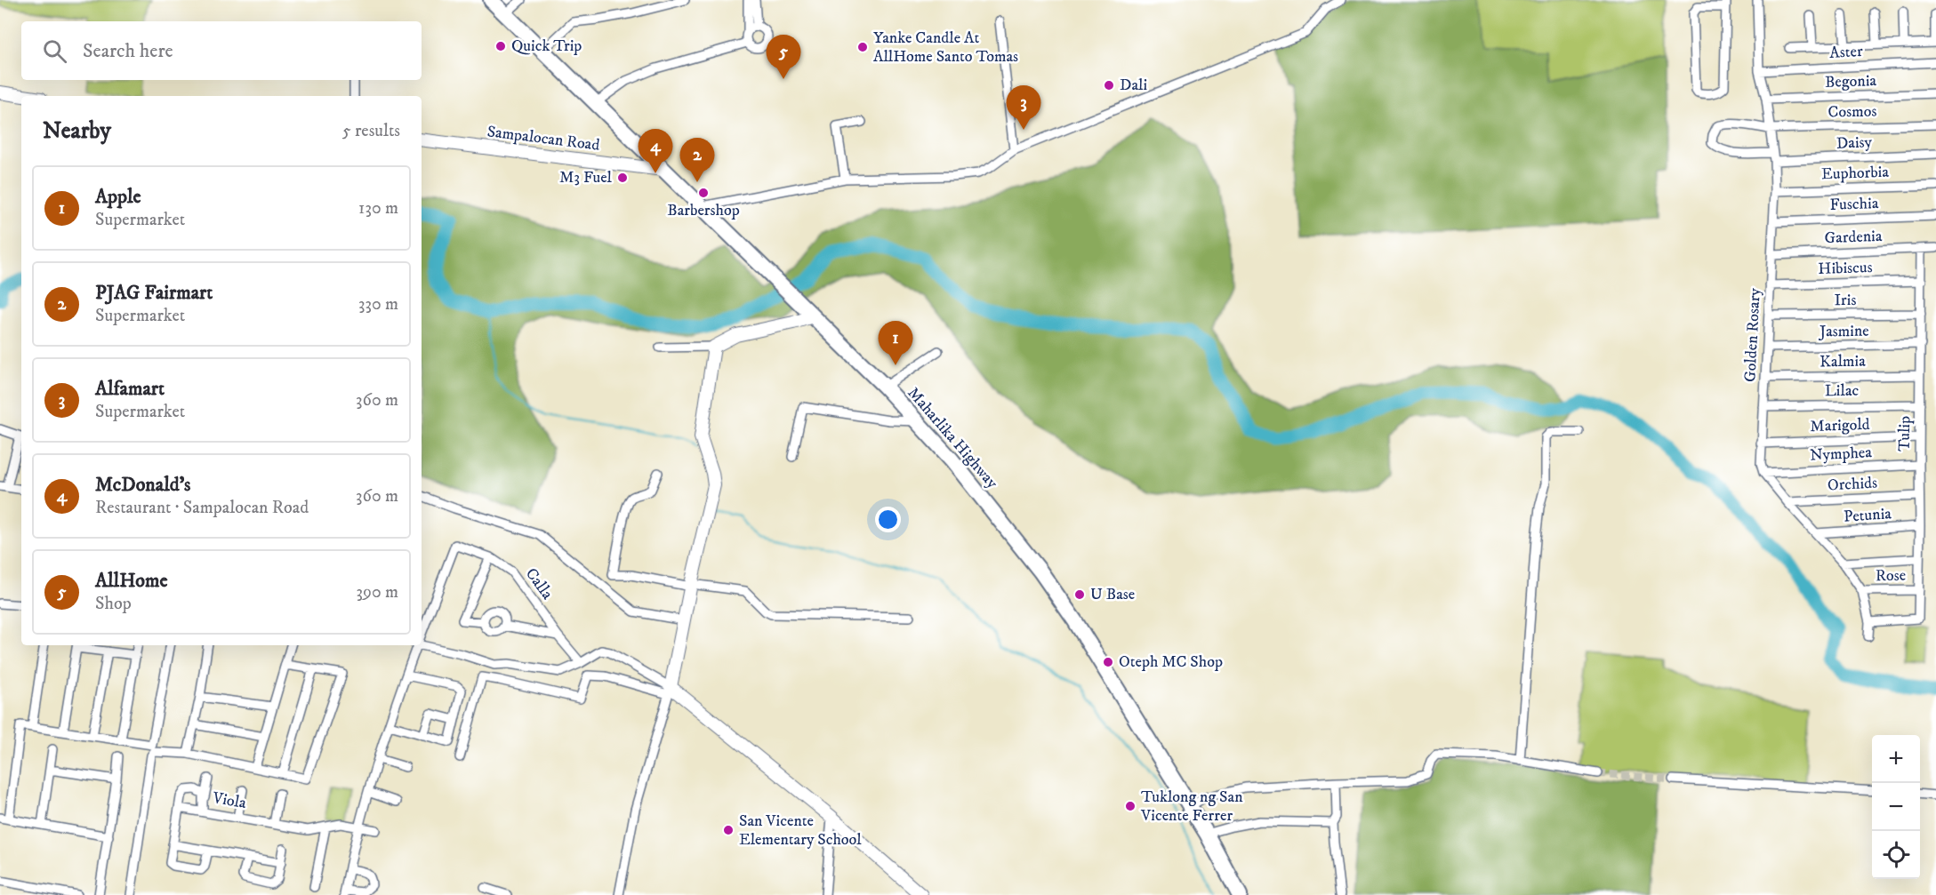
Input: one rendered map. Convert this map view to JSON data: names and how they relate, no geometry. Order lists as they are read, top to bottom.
{
  "streets": {
    "highway": ["Maharlika Highway"],
    "street": [
      "Aster",
      "Begonia",
      "Cosmos",
      "Sampalocan Road",
      "Daisy",
      "Euphorbia",
      "Fuschia",
      "Gardenia",
      "Hibiscus",
      "Iris",
      "Jasmine",
      "Golden Rosary",
      "Kalmia",
      "Lilac",
      "Marigold",
      "Tulip",
      "Nymphea",
      "Orchids",
      "Petunia",
      "Rose",
      "Calla",
      "Viola"
    ]
  },
  "crossings": [
    ["Aster", "Golden Rosary"],
    ["Begonia", "Golden Rosary"],
    ["Cosmos", "Daisy"],
    ["Cosmos", "Golden Rosary"],
    ["Sampalocan Road", "Maharlika Highway"],
    ["Daisy", "Golden Rosary"],
    ["Euphorbia", "Golden Rosary"],
    ["Fuschia", "Golden Rosary"],
    ["Gardenia", "Golden Rosary"],
    ["Gardenia", "Tulip"],
    ["Hibiscus", "Golden Rosary"],
    ["Hibiscus", "Tulip"],
    ["Iris", "Golden Rosary"],
    ["Iris", "Tulip"],
    ["Jasmine", "Golden Rosary"],
    ["Jasmine", "Tulip"],
    ["Golden Rosary", "Kalmia"],
    ["Golden Rosary", "Lilac"],
    ["Golden Rosary", "Marigold"],
    ["Golden Rosary", "Nymphea"],
    ["Kalmia", "Tulip"],
    ["Lilac", "Tulip"],
    ["Marigold", "Tulip"],
    ["Tulip", "Nymphea"],
    ["Tulip", "Orchids"],
    ["Tulip", "Petunia"],
    ["Tulip", "Rose"]
  ],
  "places": [
    "Quick Trip",
    "Yanke Candle At AllHome Santo Tomas",
    "Dali",
    "M3 Fuel",
    "Barbershop",
    "U Base",
    "Oteph MC Shop",
    "Tuklong ng San Vicente Ferrer",
    "San Vicente Elementary School"
  ],
  "page": {
    "search": "Search here",
    "pins": [
      "5",
      "3",
      "4",
      "2",
      "1"
    ],
    "heading": ["Nearby", "5 results"],
    "list": [
      {
        "mark": "1",
        "name": "Apple",
        "note": "Supermarket",
        "value": "130 m"
      },
      {
        "mark": "2",
        "name": "PJAG Fairmart",
        "note": "Supermarket",
        "value": "330 m"
      },
      {
        "mark": "3",
        "name": "Alfamart",
        "note": "Supermarket",
        "value": "360 m"
      },
      {
        "mark": "4",
        "name": "McDonald's",
        "note": "Restaurant · Sampalocan Road",
        "value": "360 m"
      },
      {
        "mark": "5",
        "name": "AllHome",
        "note": "Shop",
        "value": "390 m"
      }
    ],
    "map_buttons": ["+", "−"]
  }
}
